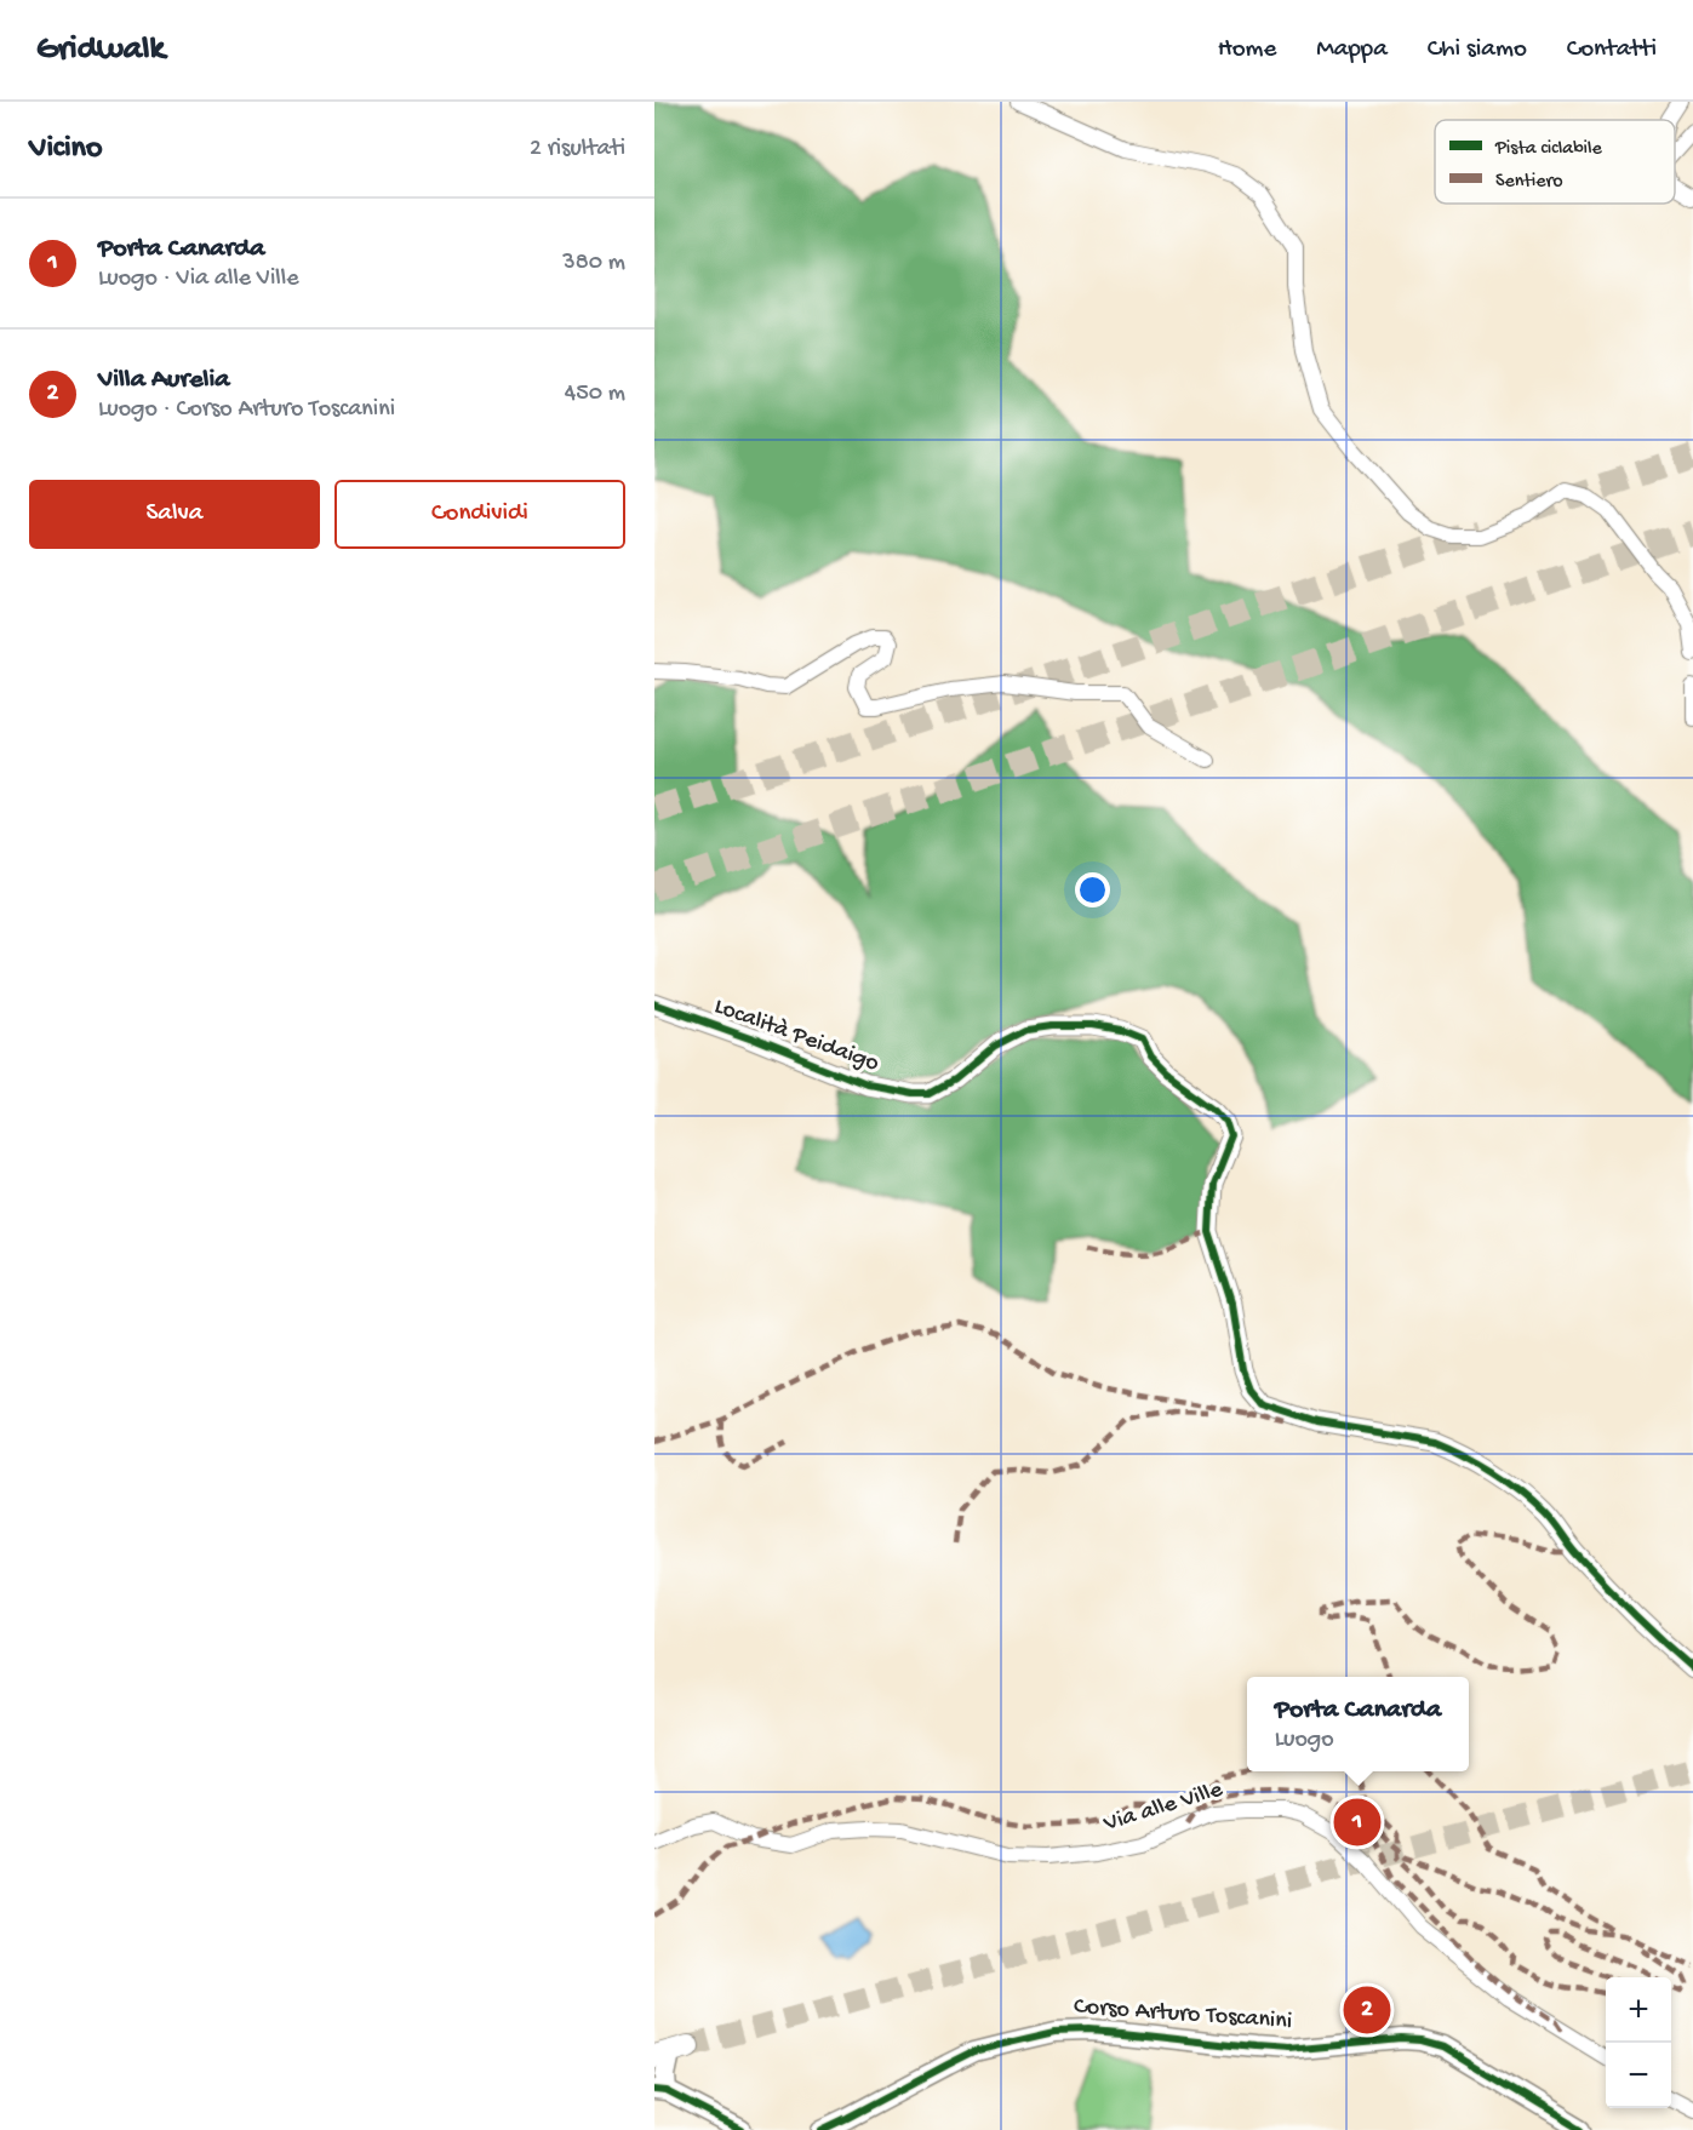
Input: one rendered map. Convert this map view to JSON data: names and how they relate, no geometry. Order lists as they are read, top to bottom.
{
  "streets": {
    "main road": ["Corso Arturo Toscanini"],
    "street": ["Località Peidaigo", "Via alle Ville"]
  },
  "legend": ["Pista ciclabile", "Sentiero"],
  "page": {
    "header": "Gridwalk",
    "nav": [
      "Home",
      "Mappa",
      "Chi siamo",
      "Contatti"
    ],
    "heading": ["Vicino", "2 risultati"],
    "list": [
      {
        "mark": "1",
        "name": "Porta Canarda",
        "note": "Luogo · Via alle Ville",
        "value": "380 m"
      },
      {
        "mark": "2",
        "name": "Villa Aurelia",
        "note": "Luogo · Corso Arturo Toscanini",
        "value": "450 m"
      }
    ],
    "buttons": ["Salva", "Condividi"],
    "popup": ["Porta Canarda", "Luogo"],
    "pins": ["1", "2"],
    "map_buttons": ["+", "−"]
  }
}
